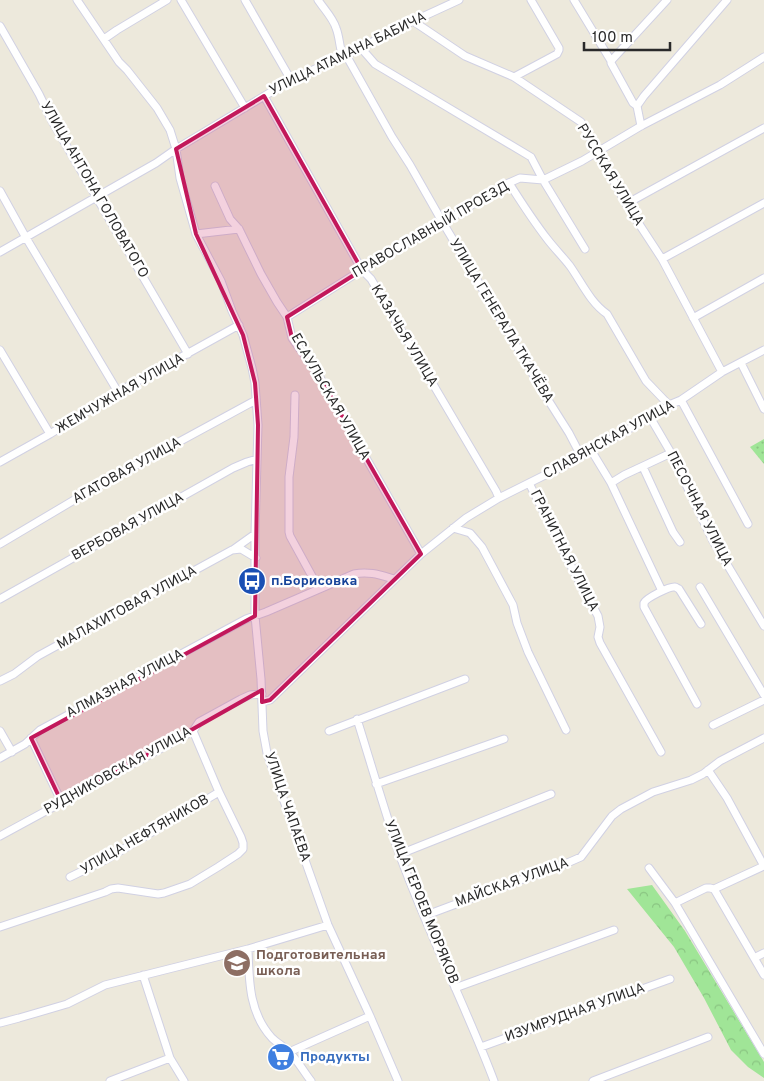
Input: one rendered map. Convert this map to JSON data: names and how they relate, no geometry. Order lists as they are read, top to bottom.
{
  "streets": {
    "street": [
      "УЛИЦА АТАМАНА БАБИЧА",
      "РУССКАЯ УЛИЦА",
      "УЛИЦА АНТОНА ГОЛОВАТОГО",
      "ПРАВОСЛАВНЫЙ ПРОЕЗД",
      "УЛИЦА ГЕНЕРАЛА ТКАЧЁВА",
      "КАЗАЧЬЯ УЛИЦА",
      "ЖЕМЧУЖНАЯ УЛИЦА",
      "ЕСАУЛЬСКАЯ УЛИЦА",
      "СЛАВЯНСКАЯ УЛИЦА",
      "АГАТОВАЯ УЛИЦА",
      "ПЕСОЧНАЯ УЛИЦА",
      "ВЕРБОВАЯ УЛИЦА",
      "ГРАНИТНАЯ УЛИЦА",
      "МАЛАХИТОВАЯ УЛИЦА",
      "АЛМАЗНАЯ УЛИЦА",
      "РУДНИКОВСКАЯ УЛИЦА",
      "УЛИЦА ЧАПАЕВА",
      "УЛИЦА НЕФТЯНИКОВ",
      "МАЙСКАЯ УЛИЦА",
      "УЛИЦА ГЕРОЕВ МОРЯКОВ",
      "ИЗУМРУДНАЯ УЛИЦА"
    ]
  },
  "crossings": [
    ["УЛИЦА АТАМАНА БАБИЧА", "РУССКАЯ УЛИЦА"],
    ["УЛИЦА АТАМАНА БАБИЧА", "УЛИЦА АНТОНА ГОЛОВАТОГО"],
    ["УЛИЦА АТАМАНА БАБИЧА", "УЛИЦА ГЕНЕРАЛА ТКАЧЁВА"],
    ["УЛИЦА АТАМАНА БАБИЧА", "КАЗАЧЬЯ УЛИЦА"],
    ["РУССКАЯ УЛИЦА", "ПРАВОСЛАВНЫЙ ПРОЕЗД"],
    ["РУССКАЯ УЛИЦА", "СЛАВЯНСКАЯ УЛИЦА"],
    ["УЛИЦА АНТОНА ГОЛОВАТОГО", "ЖЕМЧУЖНАЯ УЛИЦА"],
    ["ПРАВОСЛАВНЫЙ ПРОЕЗД", "УЛИЦА ГЕНЕРАЛА ТКАЧЁВА"],
    ["ПРАВОСЛАВНЫЙ ПРОЕЗД", "КАЗАЧЬЯ УЛИЦА"],
    ["ПРАВОСЛАВНЫЙ ПРОЕЗД", "ЕСАУЛЬСКАЯ УЛИЦА"],
    ["УЛИЦА ГЕНЕРАЛА ТКАЧЁВА", "СЛАВЯНСКАЯ УЛИЦА"],
    ["КАЗАЧЬЯ УЛИЦА", "СЛАВЯНСКАЯ УЛИЦА"],
    ["ЕСАУЛЬСКАЯ УЛИЦА", "СЛАВЯНСКАЯ УЛИЦА"],
    ["СЛАВЯНСКАЯ УЛИЦА", "ПЕСОЧНАЯ УЛИЦА"],
    ["СЛАВЯНСКАЯ УЛИЦА", "ГРАНИТНАЯ УЛИЦА"],
    ["АЛМАЗНАЯ УЛИЦА", "УЛИЦА ЧАПАЕВА"],
    ["РУДНИКОВСКАЯ УЛИЦА", "УЛИЦА ЧАПАЕВА"],
    ["МАЙСКАЯ УЛИЦА", "УЛИЦА ГЕРОЕВ МОРЯКОВ"],
    ["УЛИЦА ГЕРОЕВ МОРЯКОВ", "ИЗУМРУДНАЯ УЛИЦА"]
  ],
  "places": {
    "bus stop": ["п.Борисовка"],
    "school or university": ["Подготовительная школа"],
    "supermarket": ["Продукты"]
  },
  "scale_bar": "100 m"
}
